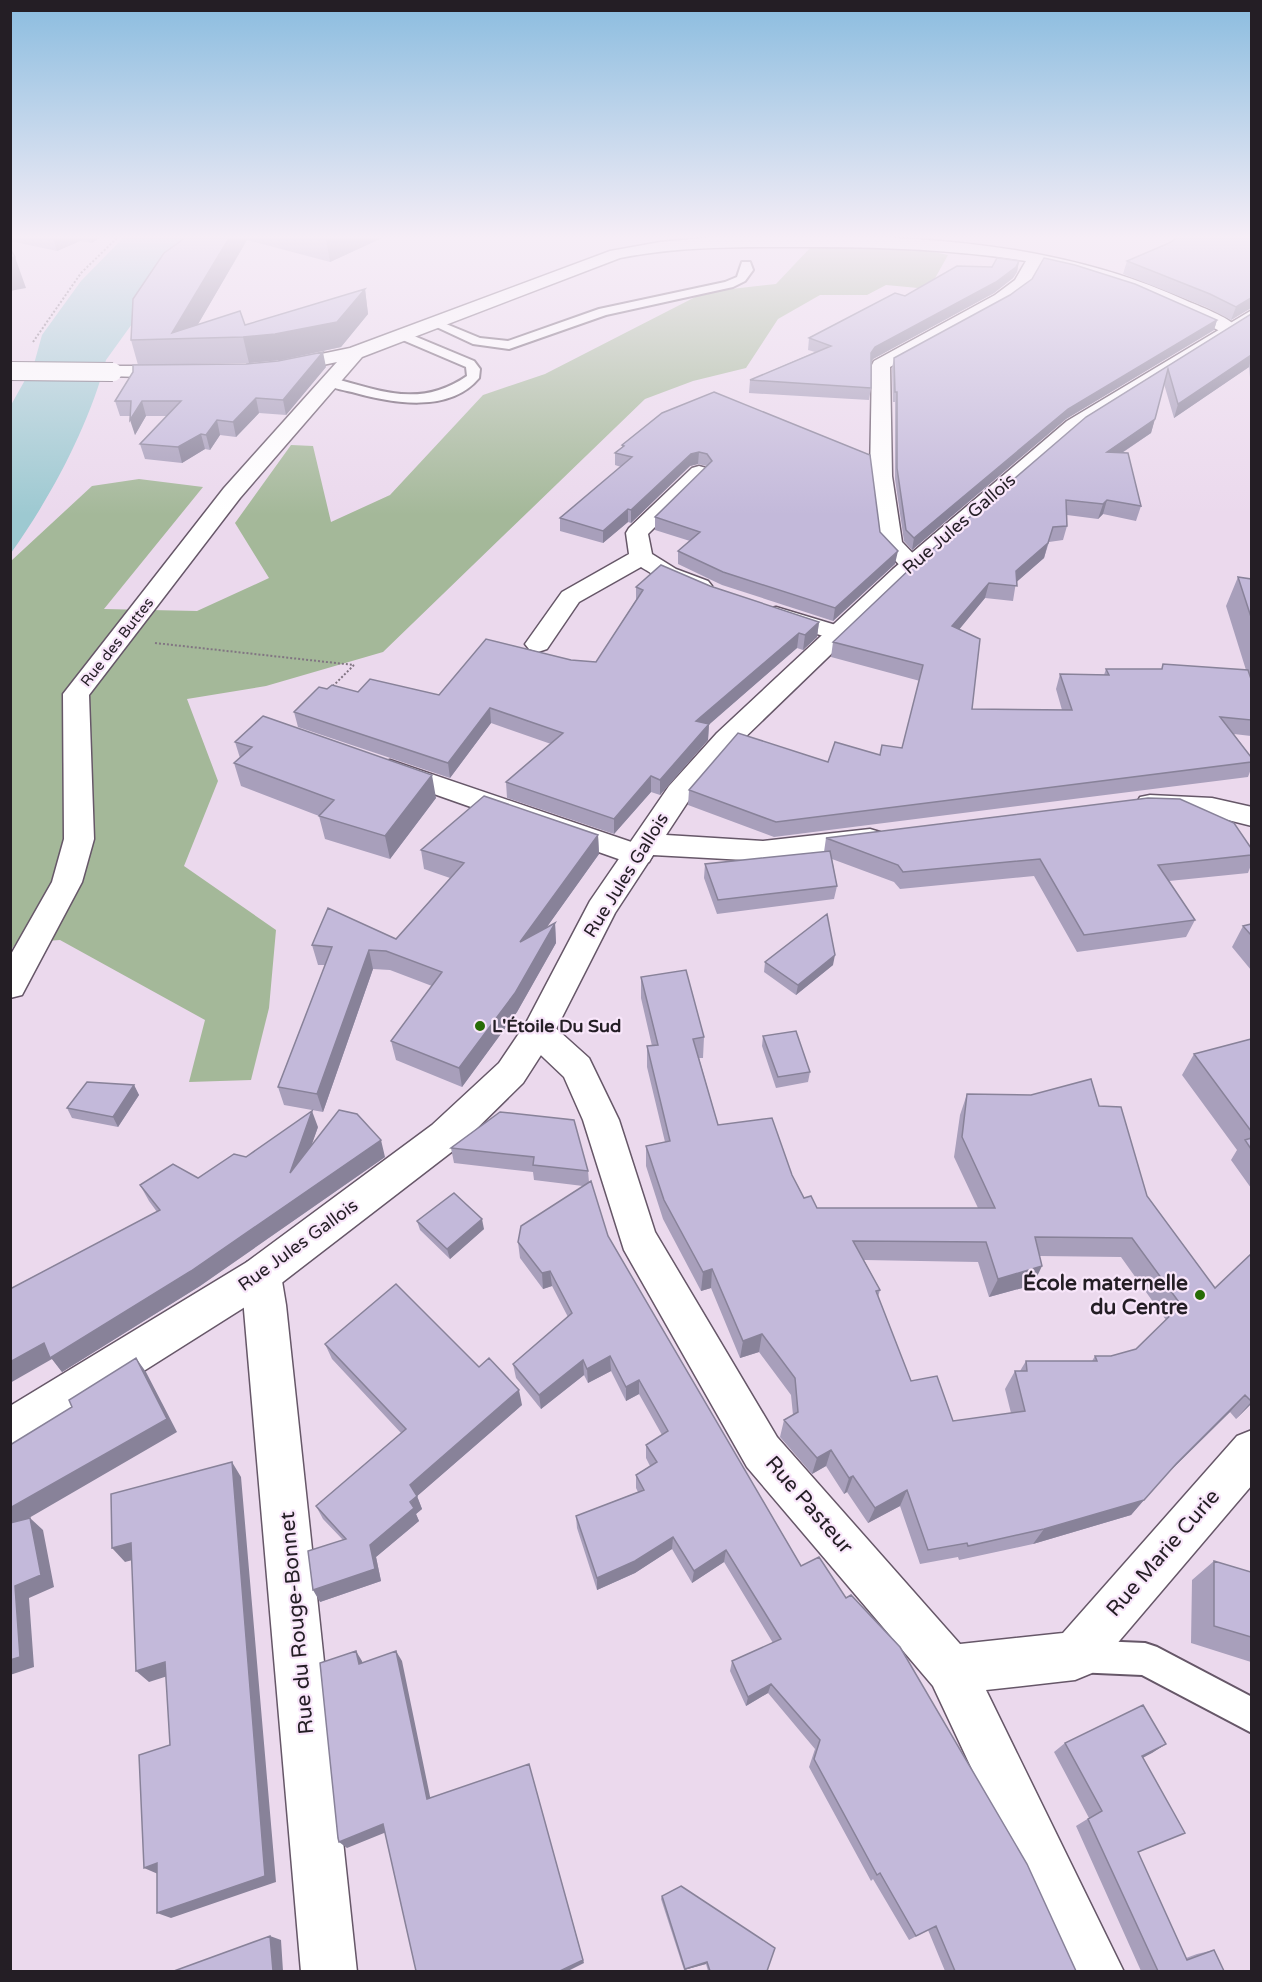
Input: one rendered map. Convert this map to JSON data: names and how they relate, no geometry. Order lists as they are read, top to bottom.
{
  "streets": {
    "street": [
      "Rue Jules Gallois",
      "Rue des Buttes",
      "Rue Pasteur",
      "Rue Marie Curie",
      "Rue du Rouge-Bonnet"
    ]
  },
  "crossings": [
    ["Rue Jules Gallois", "Rue Pasteur"],
    ["Rue Jules Gallois", "Rue du Rouge-Bonnet"]
  ],
  "places": ["L'Étoile Du Sud", "École maternelle du Centre"]
}
